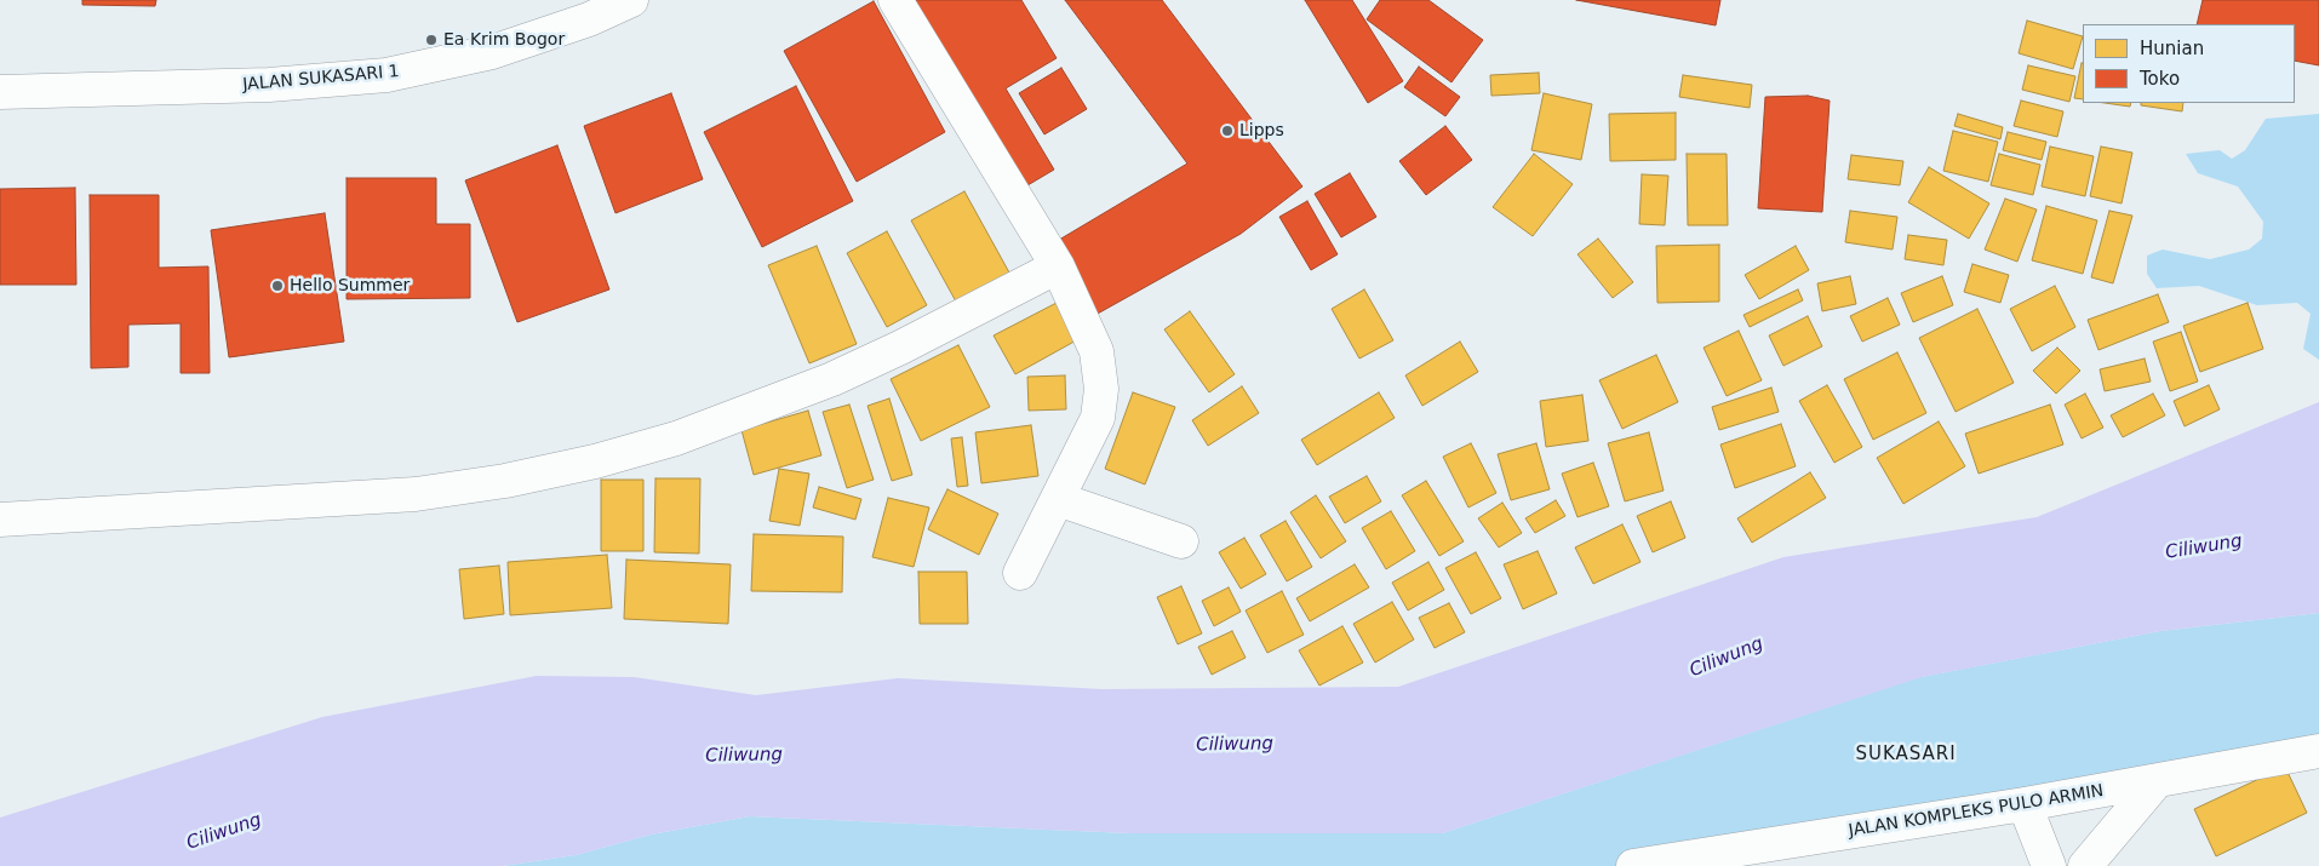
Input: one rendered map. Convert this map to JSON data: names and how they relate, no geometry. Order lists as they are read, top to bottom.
{
  "streets": {
    "street": ["JALAN SUKASARI 1", "JALAN KOMPLEKS PULO ARMIN"]
  },
  "districts": ["SUKASARI"],
  "water": ["Ciliwung"],
  "places": ["Ea Krim Bogor", "Lipps", "Hello Summer"],
  "legend": ["Hunian", "Toko"]
}
